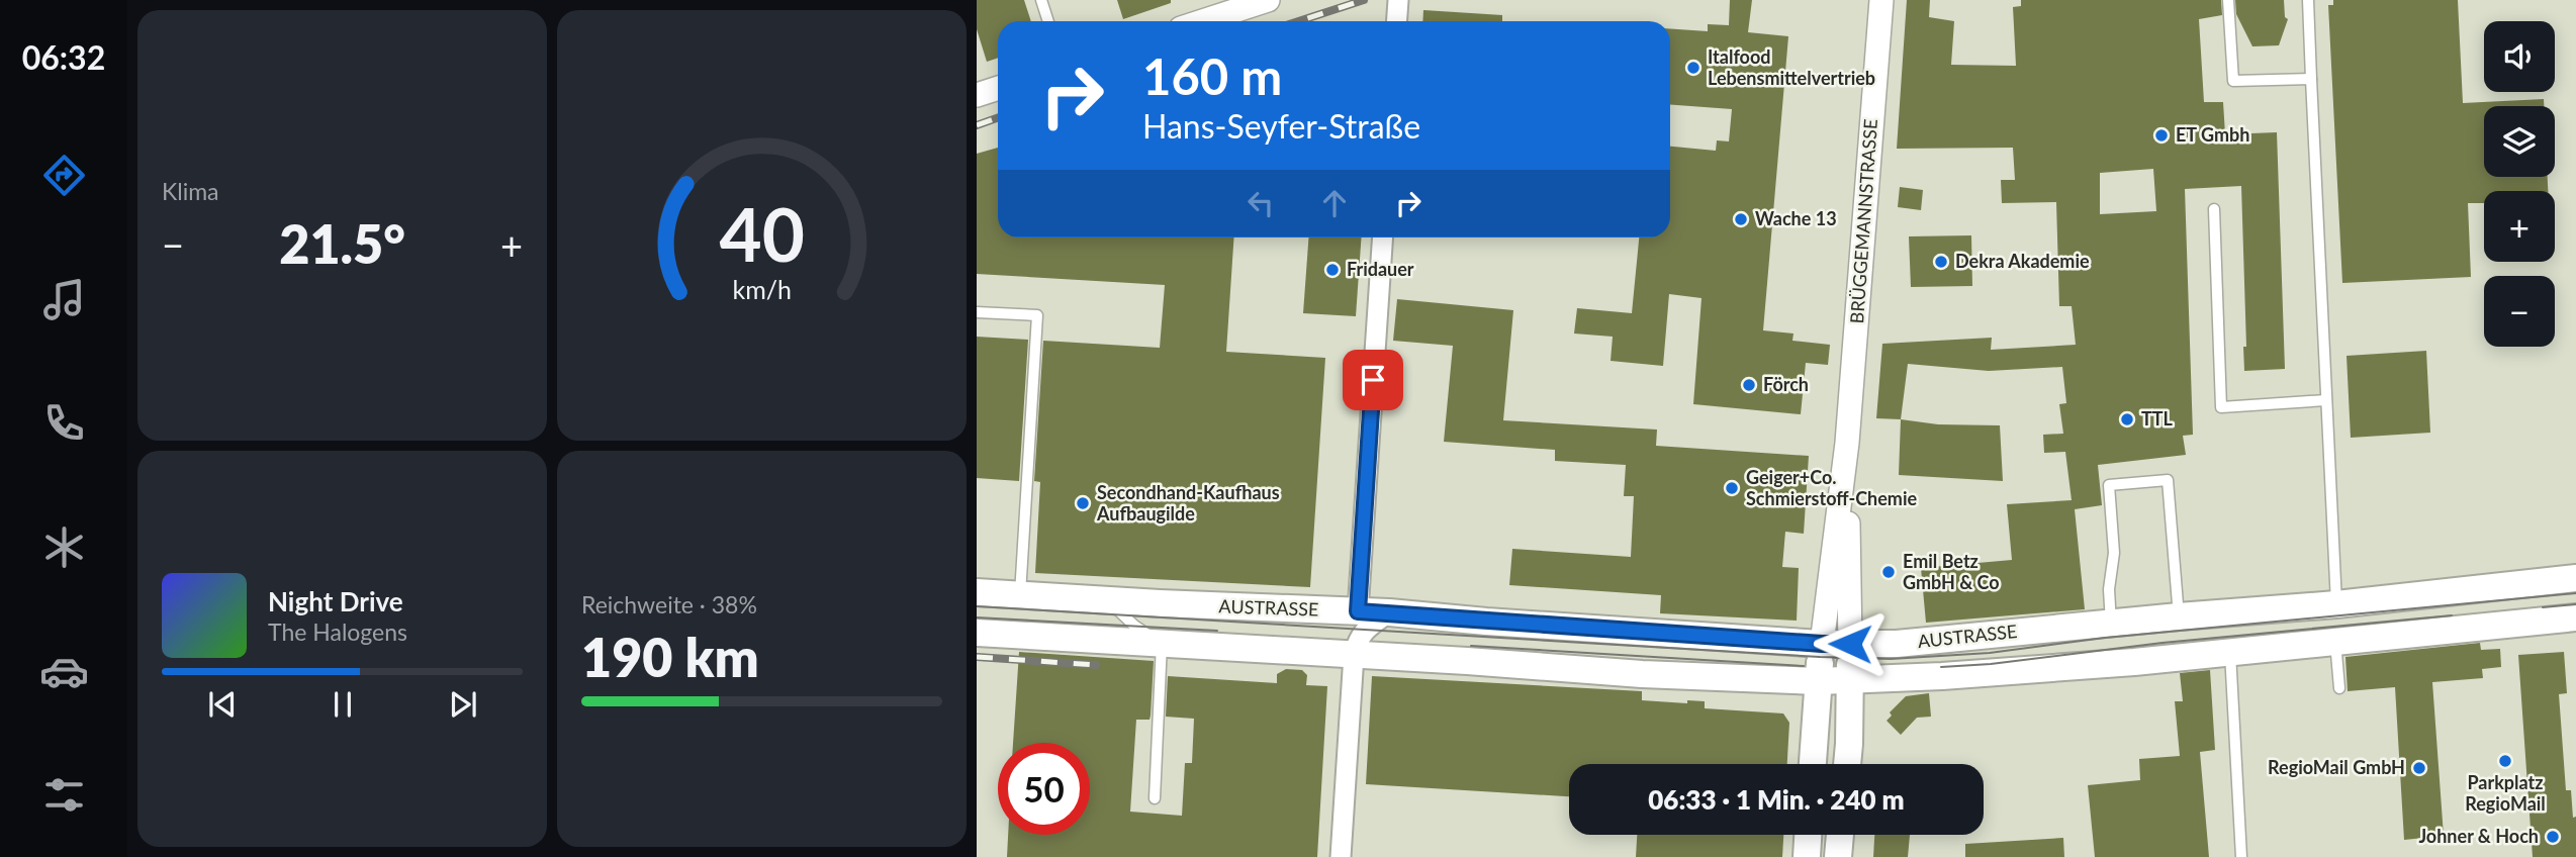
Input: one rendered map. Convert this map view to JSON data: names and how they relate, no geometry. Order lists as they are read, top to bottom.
{
  "streets": {
    "main road": ["BRÜGGEMANNSTRASSE", "AUSTRASSE"]
  },
  "crossings": [
    ["BRÜGGEMANNSTRASSE", "AUSTRASSE"]
  ],
  "places": [
    "Italfood Lebensmittelvertrieb",
    "ET Gmbh",
    "Wache 13",
    "Dekra Akademie",
    "Fridauer",
    "Förch",
    "TTL",
    "Geiger+Co. Schmierstoff-Chemie",
    "Secondhand-Kaufhaus Aufbaugilde",
    "Emil Betz GmbH & Co",
    "Parkplatz RegioMail",
    "RegioMail GmbH",
    "Johner & Hoch"
  ],
  "page": {
    "tabs": "06:32",
    "tile": [
      "Klima",
      ["Reichweite · 38%", "190 km"]
    ],
    "map_buttons": ["+", "−"],
    "turn": ["160 m", "Hans-Seyfer-Straße"],
    "heat": ["−", "21.5°", "+"],
    "song": ["Night Drive", "The Halogens"],
    "limit": "50",
    "trip": "06:33 · 1 Min. · 240 m",
    "gauge": ["40", "km/h"]
  }
}
